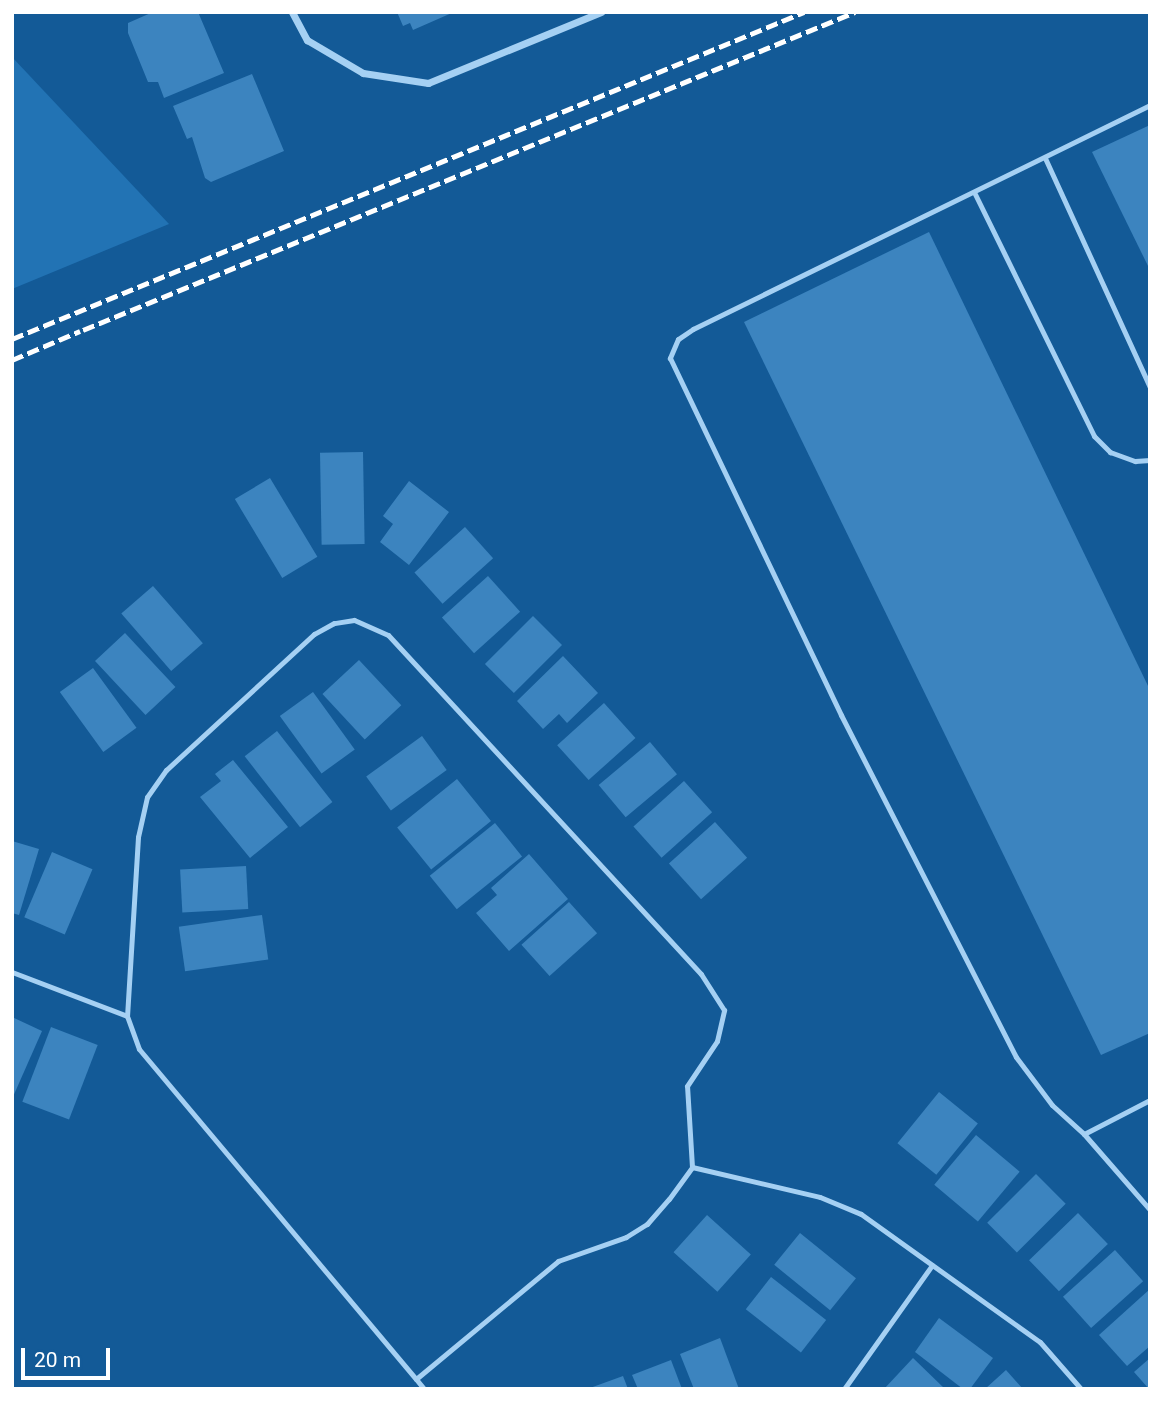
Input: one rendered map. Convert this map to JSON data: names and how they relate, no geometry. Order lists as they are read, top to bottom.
{
  "scale_bar": "20 m"
}
